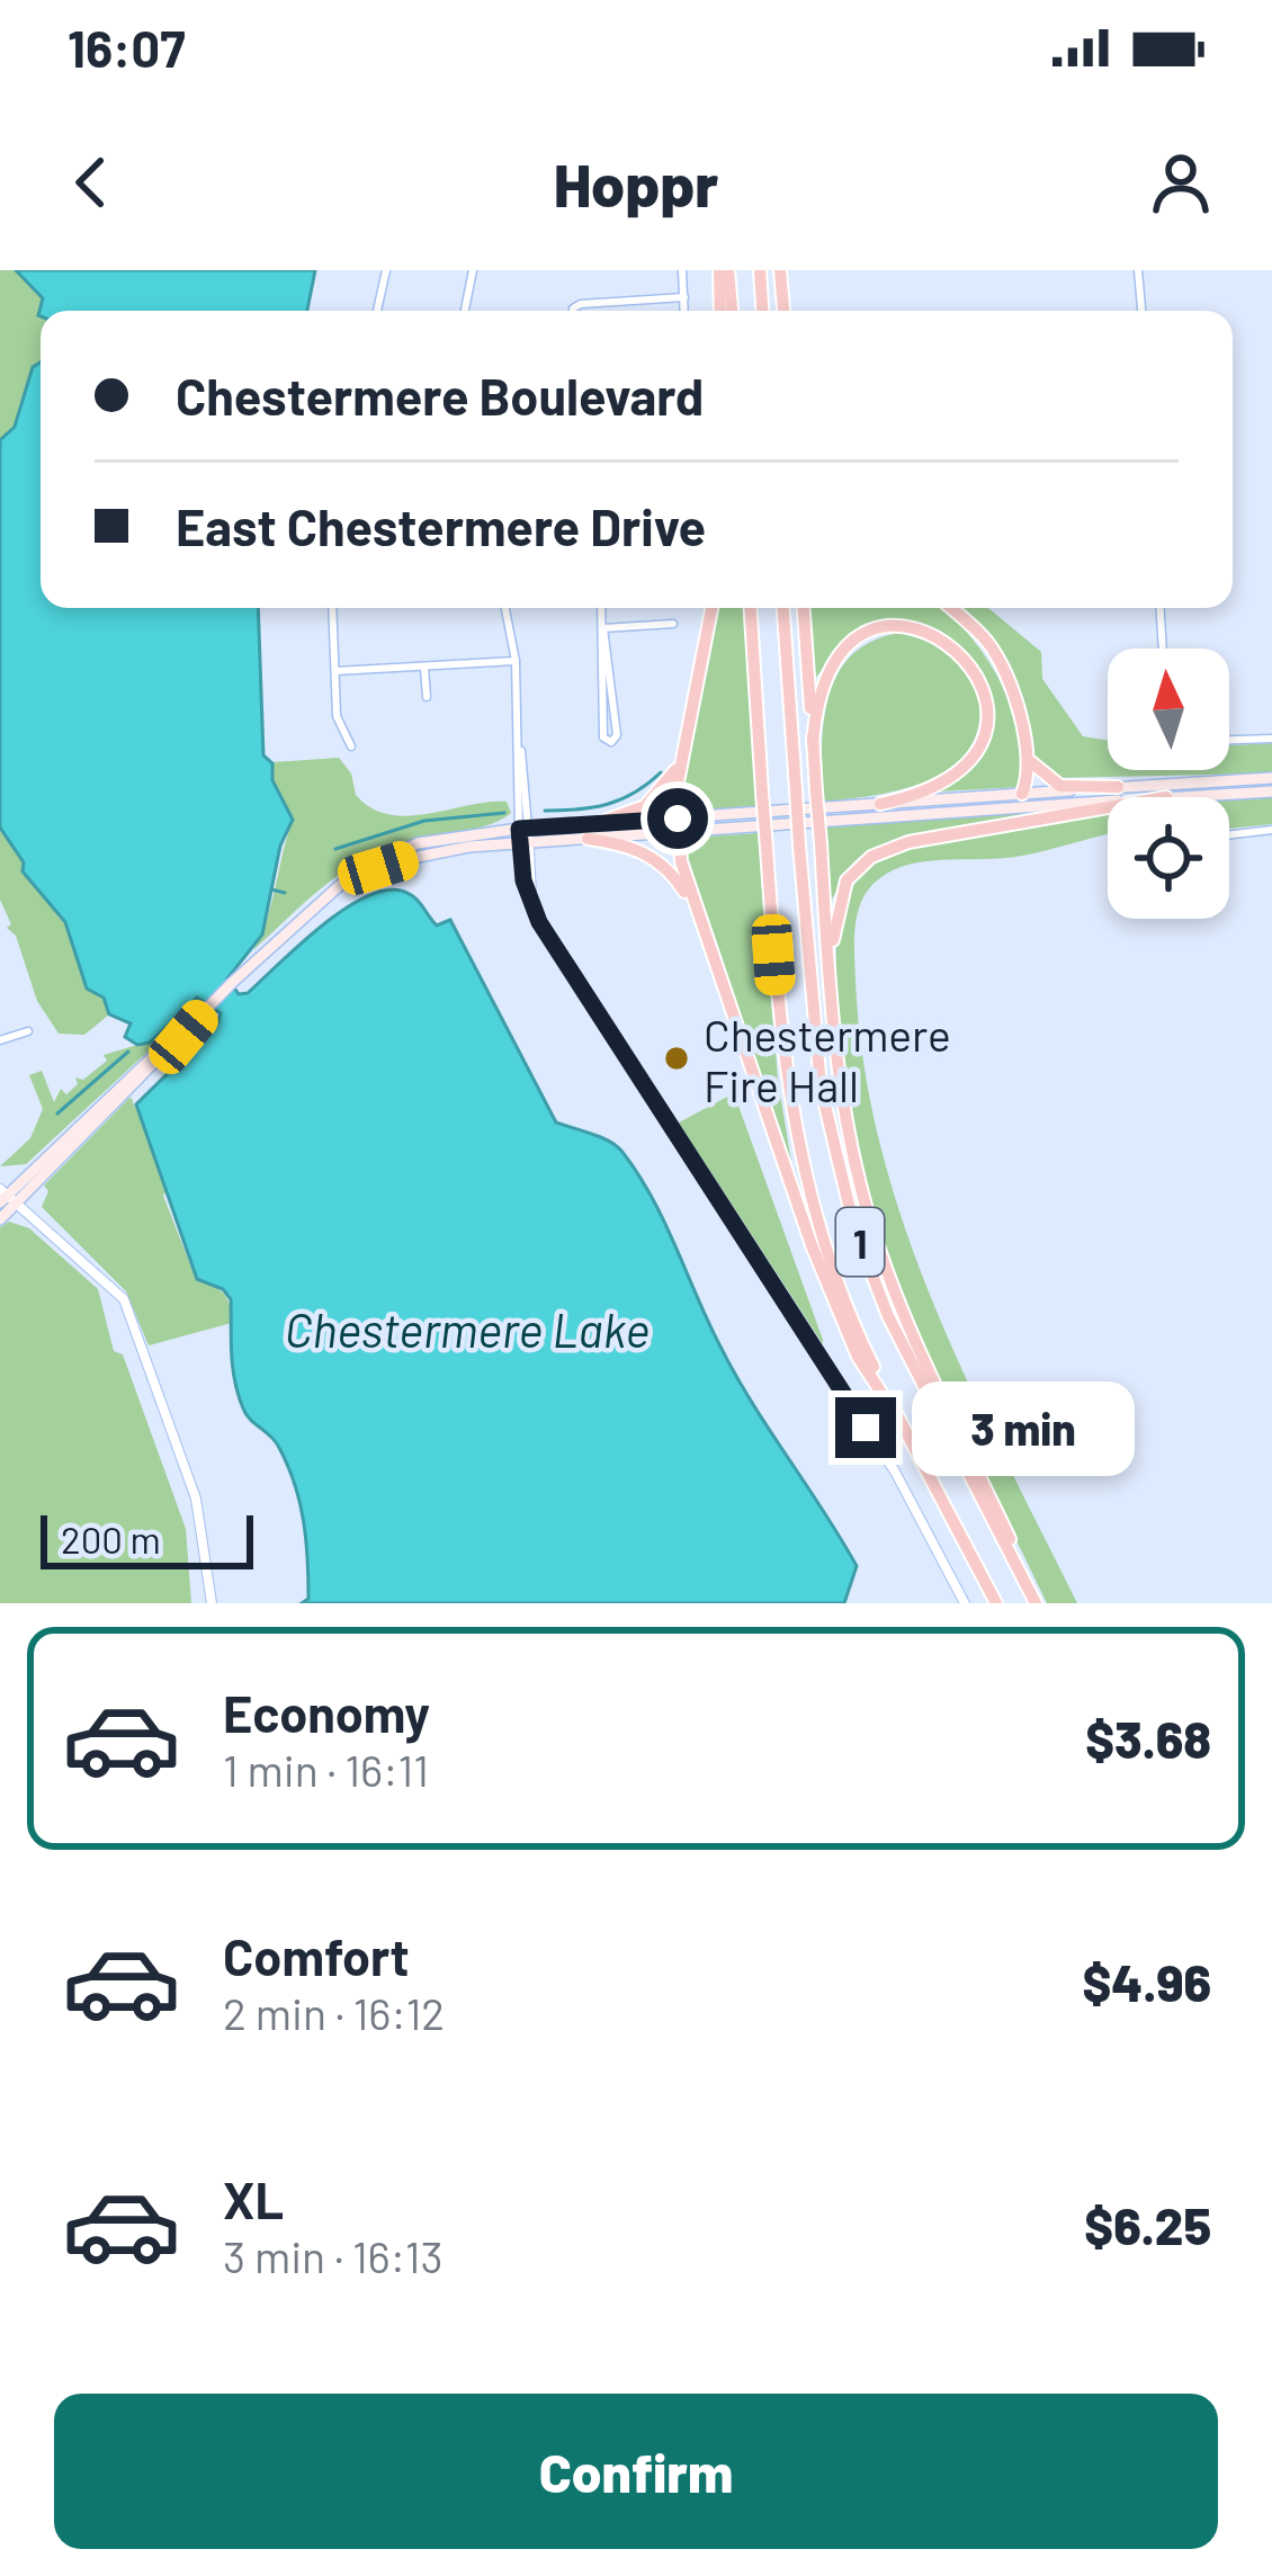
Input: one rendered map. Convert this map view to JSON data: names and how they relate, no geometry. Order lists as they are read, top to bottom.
{
  "streets": {
    "highway": ["1"]
  },
  "water": ["Chestermere Lake"],
  "places": ["Chestermere Fire Hall"],
  "scale_bar": "200 m",
  "north": "top",
  "page": {
    "status": "16:07",
    "header": "Hoppr",
    "banner": ["Chestermere Boulevard", "East Chestermere Drive"],
    "bubble": "3 min",
    "scale": "200 m",
    "list": [
      {
        "name": "Economy",
        "note": "1 min · 16:11",
        "value": "$3.68"
      },
      {
        "name": "Comfort",
        "note": "2 min · 16:12",
        "value": "$4.96"
      },
      {
        "name": "XL",
        "note": "3 min · 16:13",
        "value": "$6.25"
      }
    ],
    "buttons": "Confirm"
  }
}
